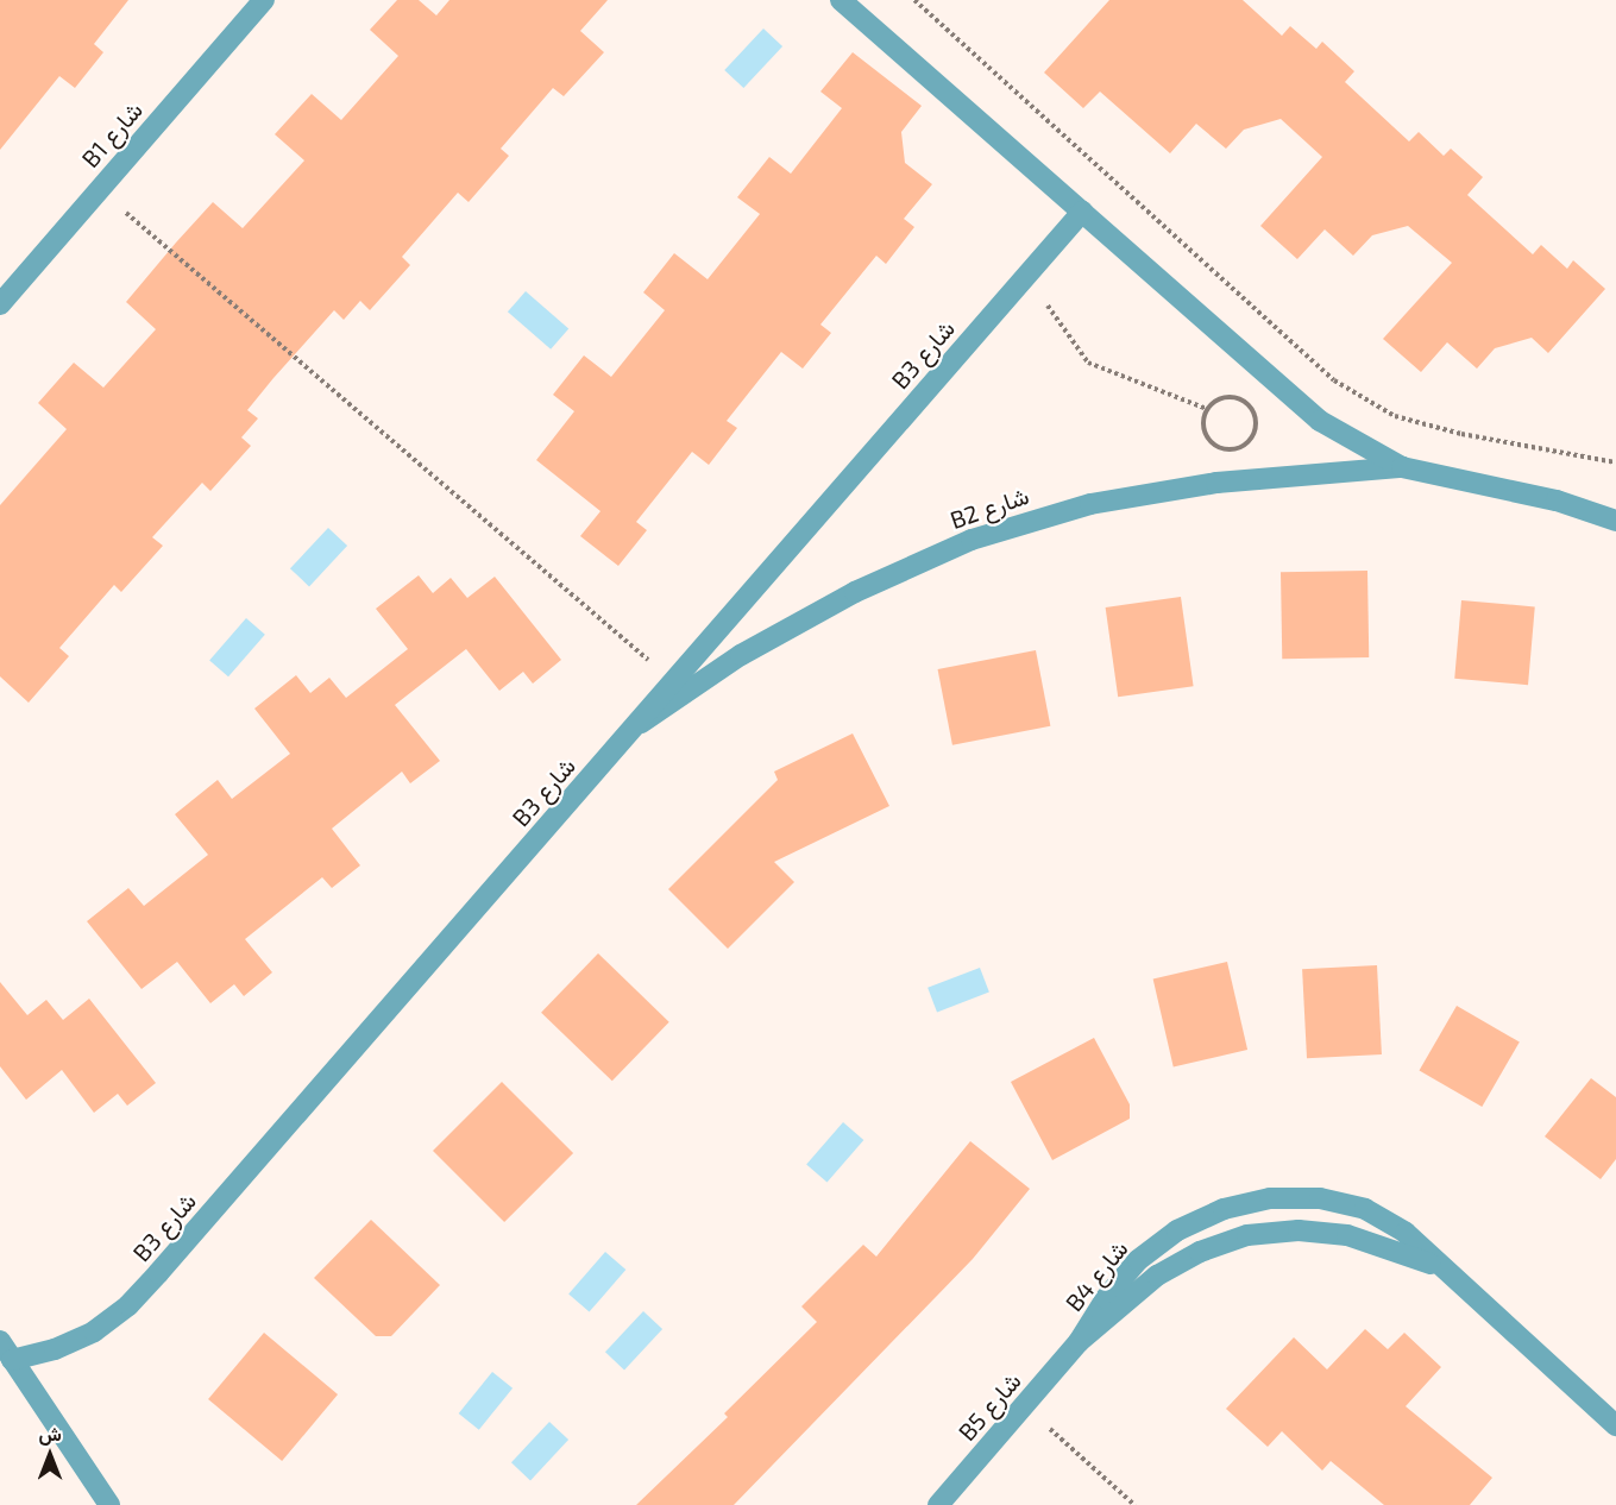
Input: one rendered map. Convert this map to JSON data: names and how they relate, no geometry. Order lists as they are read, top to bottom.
{
  "streets": {
    "street": [
      "B1 شارع",
      "B3 شارع",
      "B2 شارع",
      "B4 شارع",
      "B5 شارع"
    ]
  },
  "crossings": [
    ["B3 شارع", "B2 شارع"],
    ["B4 شارع", "B5 شارع"]
  ],
  "north": "top"
}
